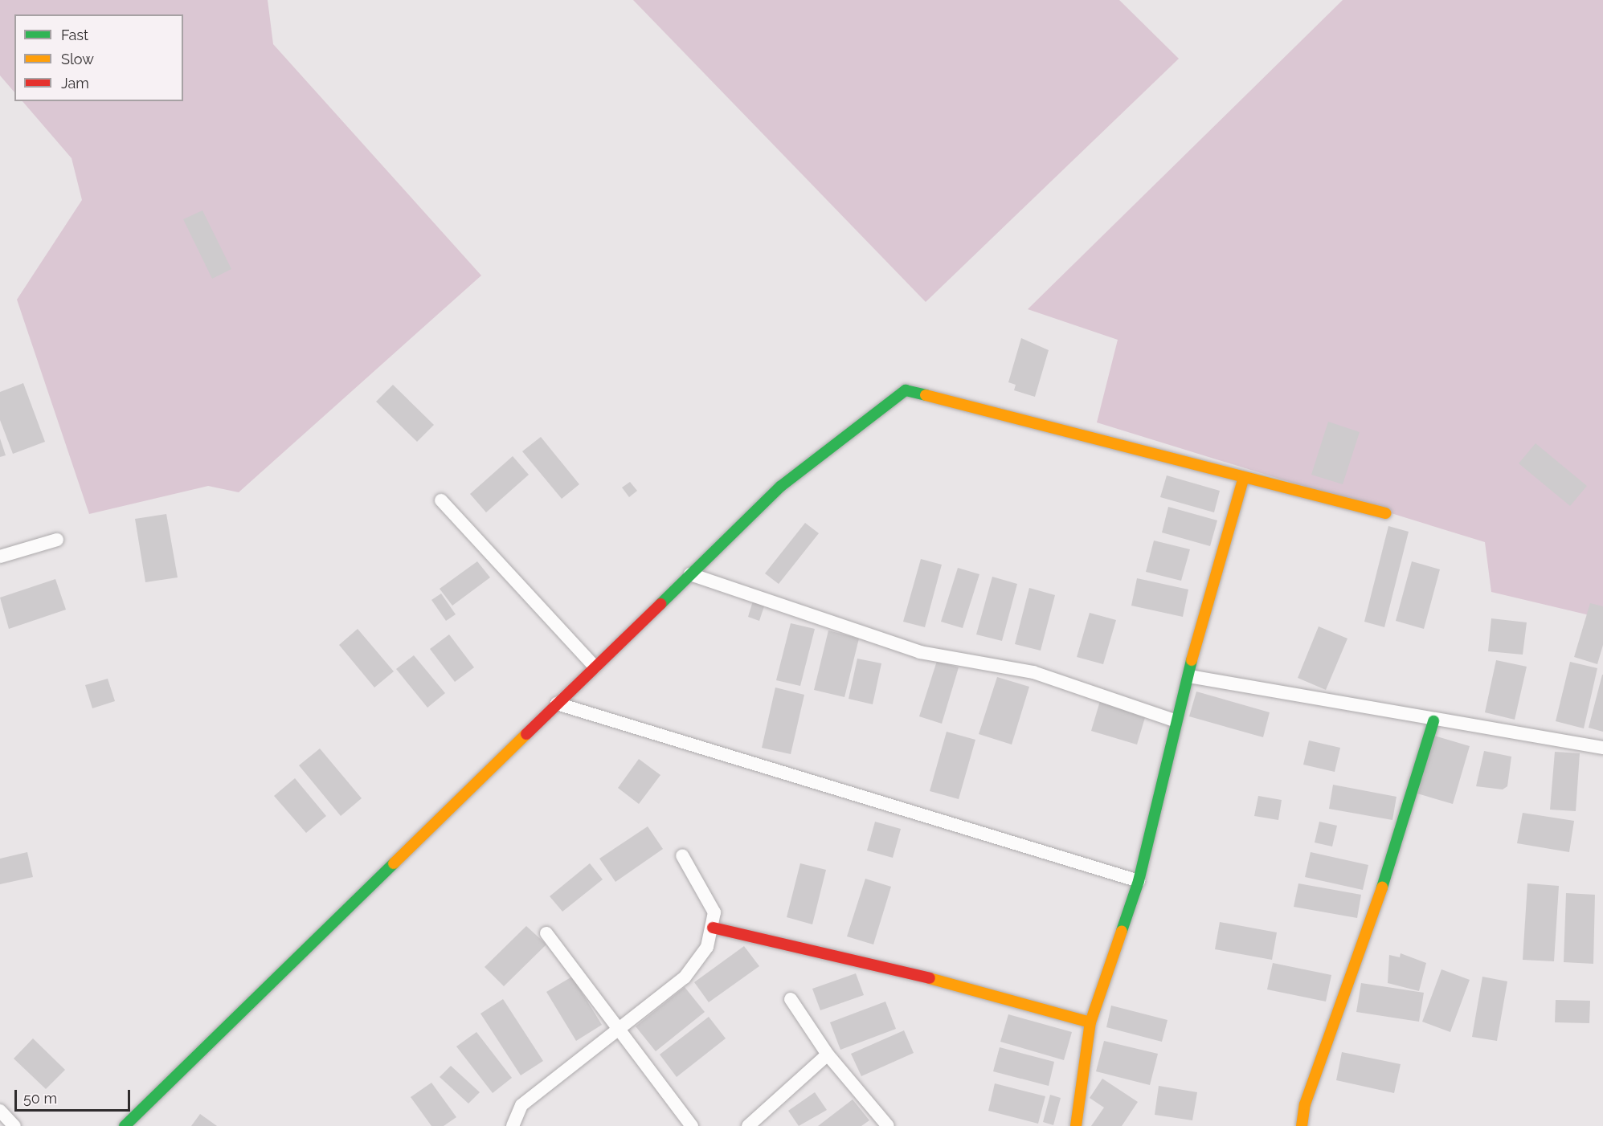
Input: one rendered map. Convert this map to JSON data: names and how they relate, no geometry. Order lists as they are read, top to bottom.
{
  "legend": ["Fast", "Slow", "Jam"],
  "scale_bar": "50 m"
}
